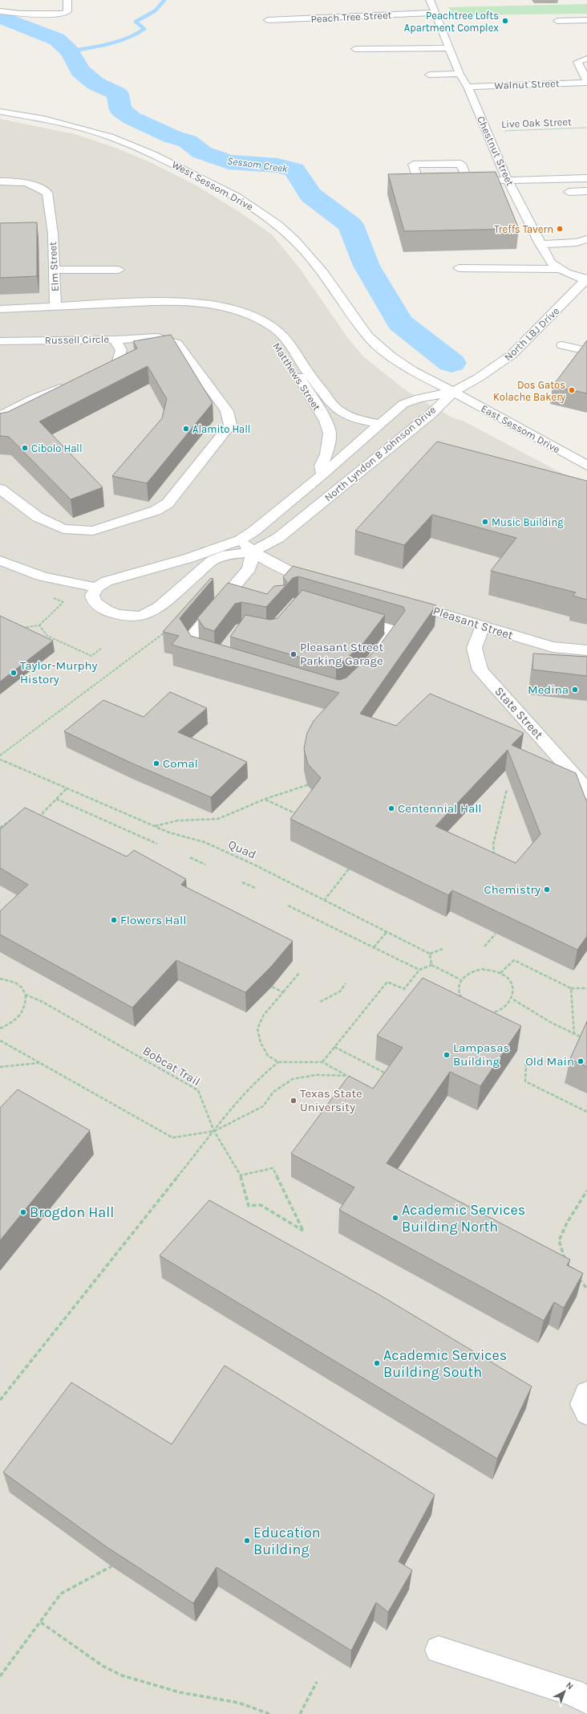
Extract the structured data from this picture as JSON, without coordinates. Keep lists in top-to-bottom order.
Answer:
{
  "streets": {
    "street": [
      "Peach Tree Street",
      "Walnut Street",
      "Chestnut Street",
      "West Sessom Drive",
      "Elm Street",
      "North LBJ Drive",
      "Russell Circle",
      "Matthews Street",
      "East Sessom Drive",
      "North Lyndon B Johnson Drive",
      "Pleasant Street",
      "State Street"
    ],
    "path": ["Live Oak Street", "Quad", "Bobcat Trail"]
  },
  "crossings": [
    ["Peach Tree Street", "Chestnut Street"],
    ["Walnut Street", "Chestnut Street"],
    ["Live Oak Street", "Chestnut Street"],
    ["Chestnut Street", "North LBJ Drive"],
    ["West Sessom Drive", "North LBJ Drive"],
    ["West Sessom Drive", "East Sessom Drive"],
    ["West Sessom Drive", "North Lyndon B Johnson Drive"],
    ["Elm Street", "Matthews Street"],
    ["North LBJ Drive", "East Sessom Drive"],
    ["North LBJ Drive", "North Lyndon B Johnson Drive"],
    ["Matthews Street", "North Lyndon B Johnson Drive"],
    ["East Sessom Drive", "North Lyndon B Johnson Drive"],
    ["Pleasant Street", "State Street"]
  ],
  "water": ["Sessom Creek"],
  "places": [
    "Peachtree Lofts Apartment Complex",
    "Treffs Tavern",
    "Dos Gatos Kolache Bakery",
    "Alamito Hall",
    "Cibolo Hall",
    "Music Building",
    "Pleasant Street Parking Garage",
    "Taylor-Murphy History",
    "Medina",
    "Comal",
    "Centennial Hall",
    "Chemistry",
    "Flowers Hall",
    "Lampasas Building",
    "Old Main",
    "Texas State University",
    "Brogdon Hall",
    "Academic Services Building North",
    "Academic Services Building South",
    "Education Building"
  ],
  "north": "top right"
}
